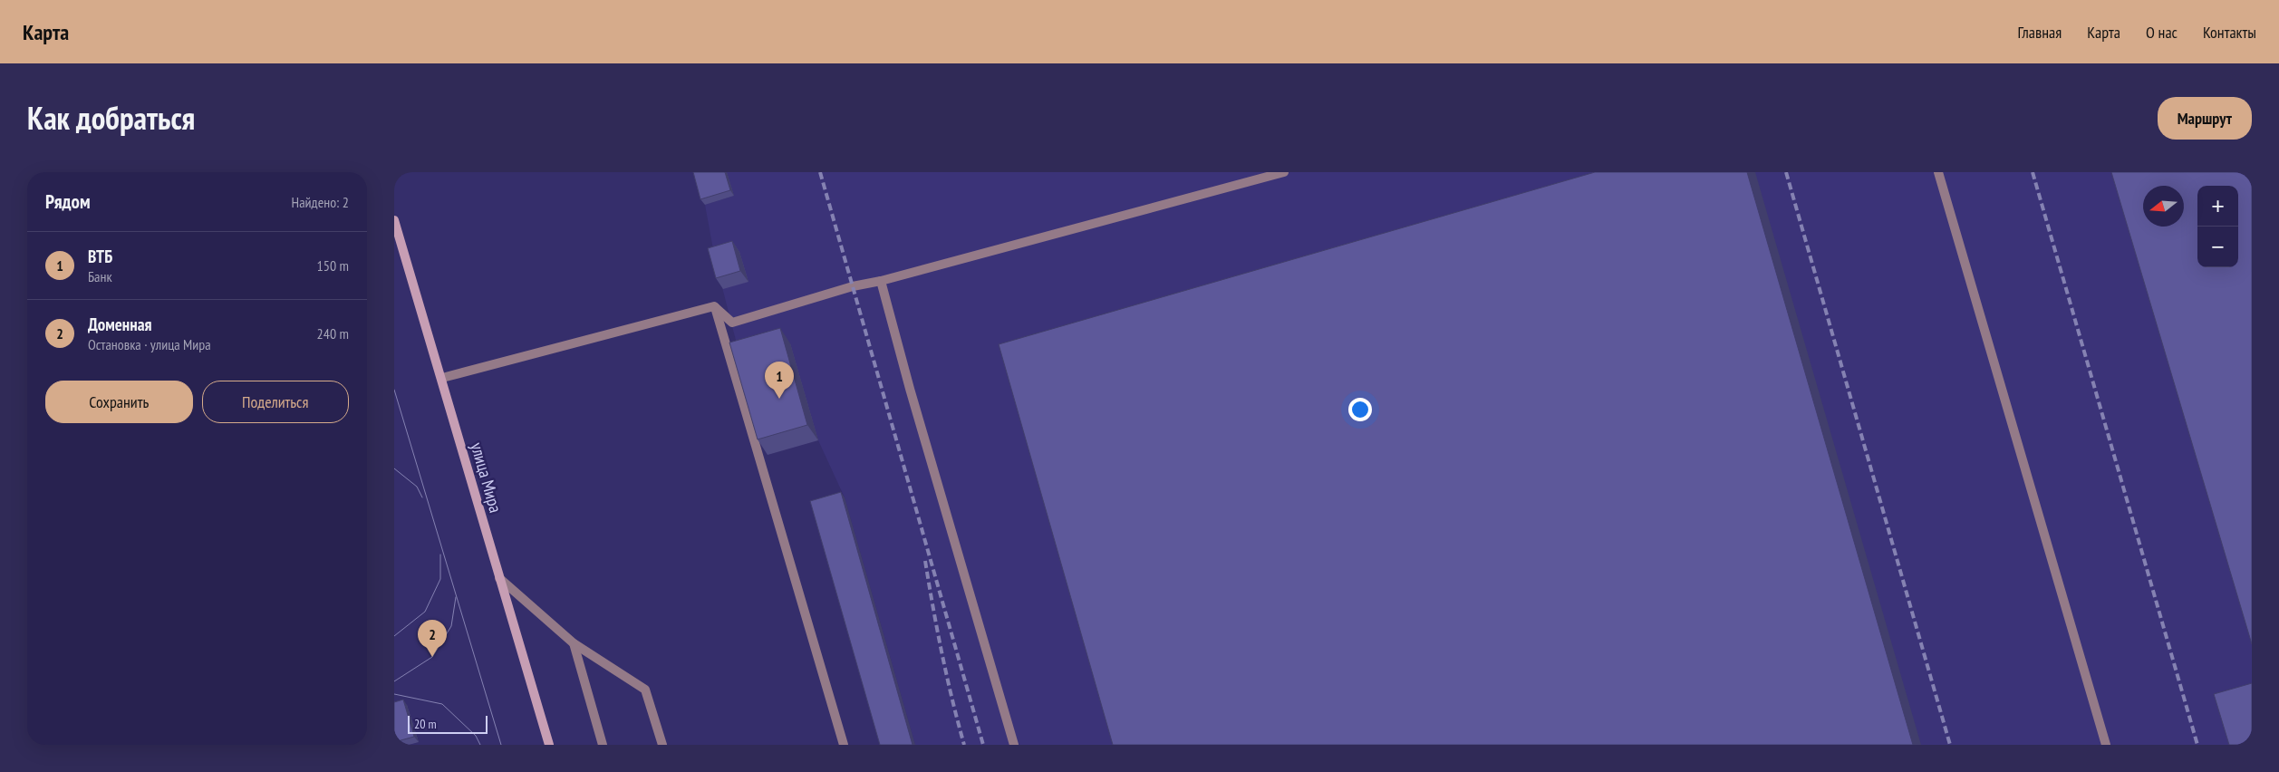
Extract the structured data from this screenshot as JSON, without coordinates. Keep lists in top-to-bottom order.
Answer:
{
  "streets": {
    "main road": ["улица Мира"]
  },
  "scale_bar": "20 m",
  "north": "left",
  "page": {
    "header": "Карта",
    "nav": [
      "Главная",
      "Карта",
      "О нас",
      "Контакты"
    ],
    "title": "Как добраться",
    "buttons": [
      "Маршрут",
      ["Сохранить", "Поделиться"]
    ],
    "heading": ["Рядом", "Найдено: 2"],
    "map_buttons": ["+", "−"],
    "list": [
      {
        "mark": "1",
        "name": "ВТБ",
        "note": "Банк",
        "value": "150 m"
      },
      {
        "mark": "2",
        "name": "Доменная",
        "note": "Остановка · улица Мира",
        "value": "240 m"
      }
    ],
    "pins": ["1", "2"],
    "scale": "20 m"
  }
}
